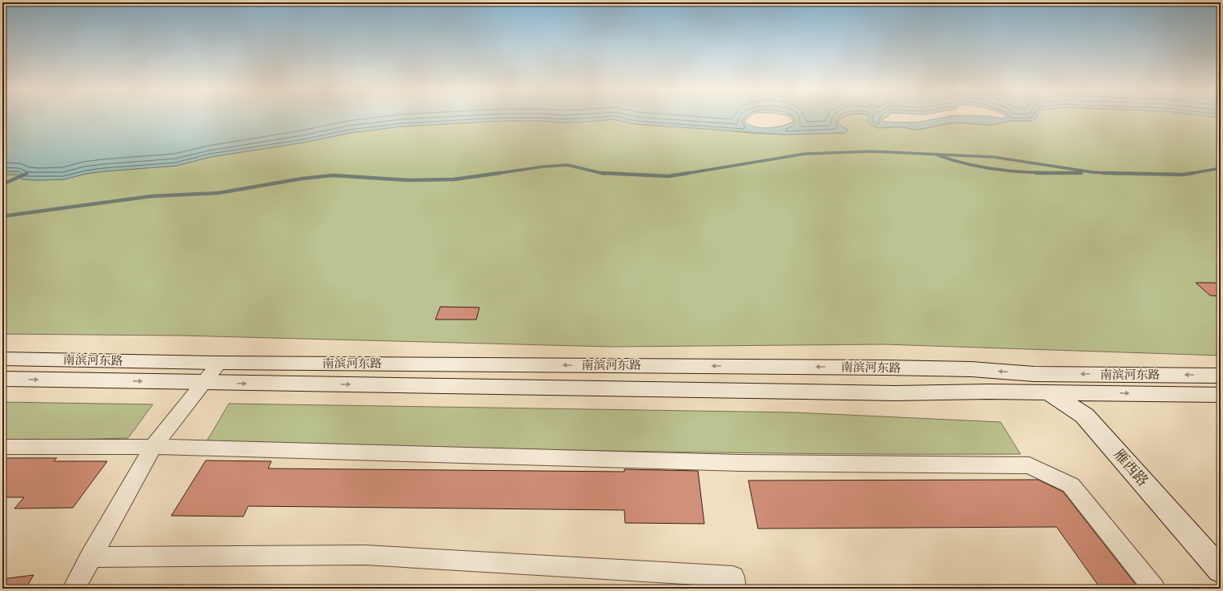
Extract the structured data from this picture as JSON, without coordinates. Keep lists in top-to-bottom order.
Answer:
{
  "streets": {
    "main road": ["南滨河东路", "雁西路"]
  },
  "crossings": [
    ["南滨河东路", "雁西路"]
  ]
}
